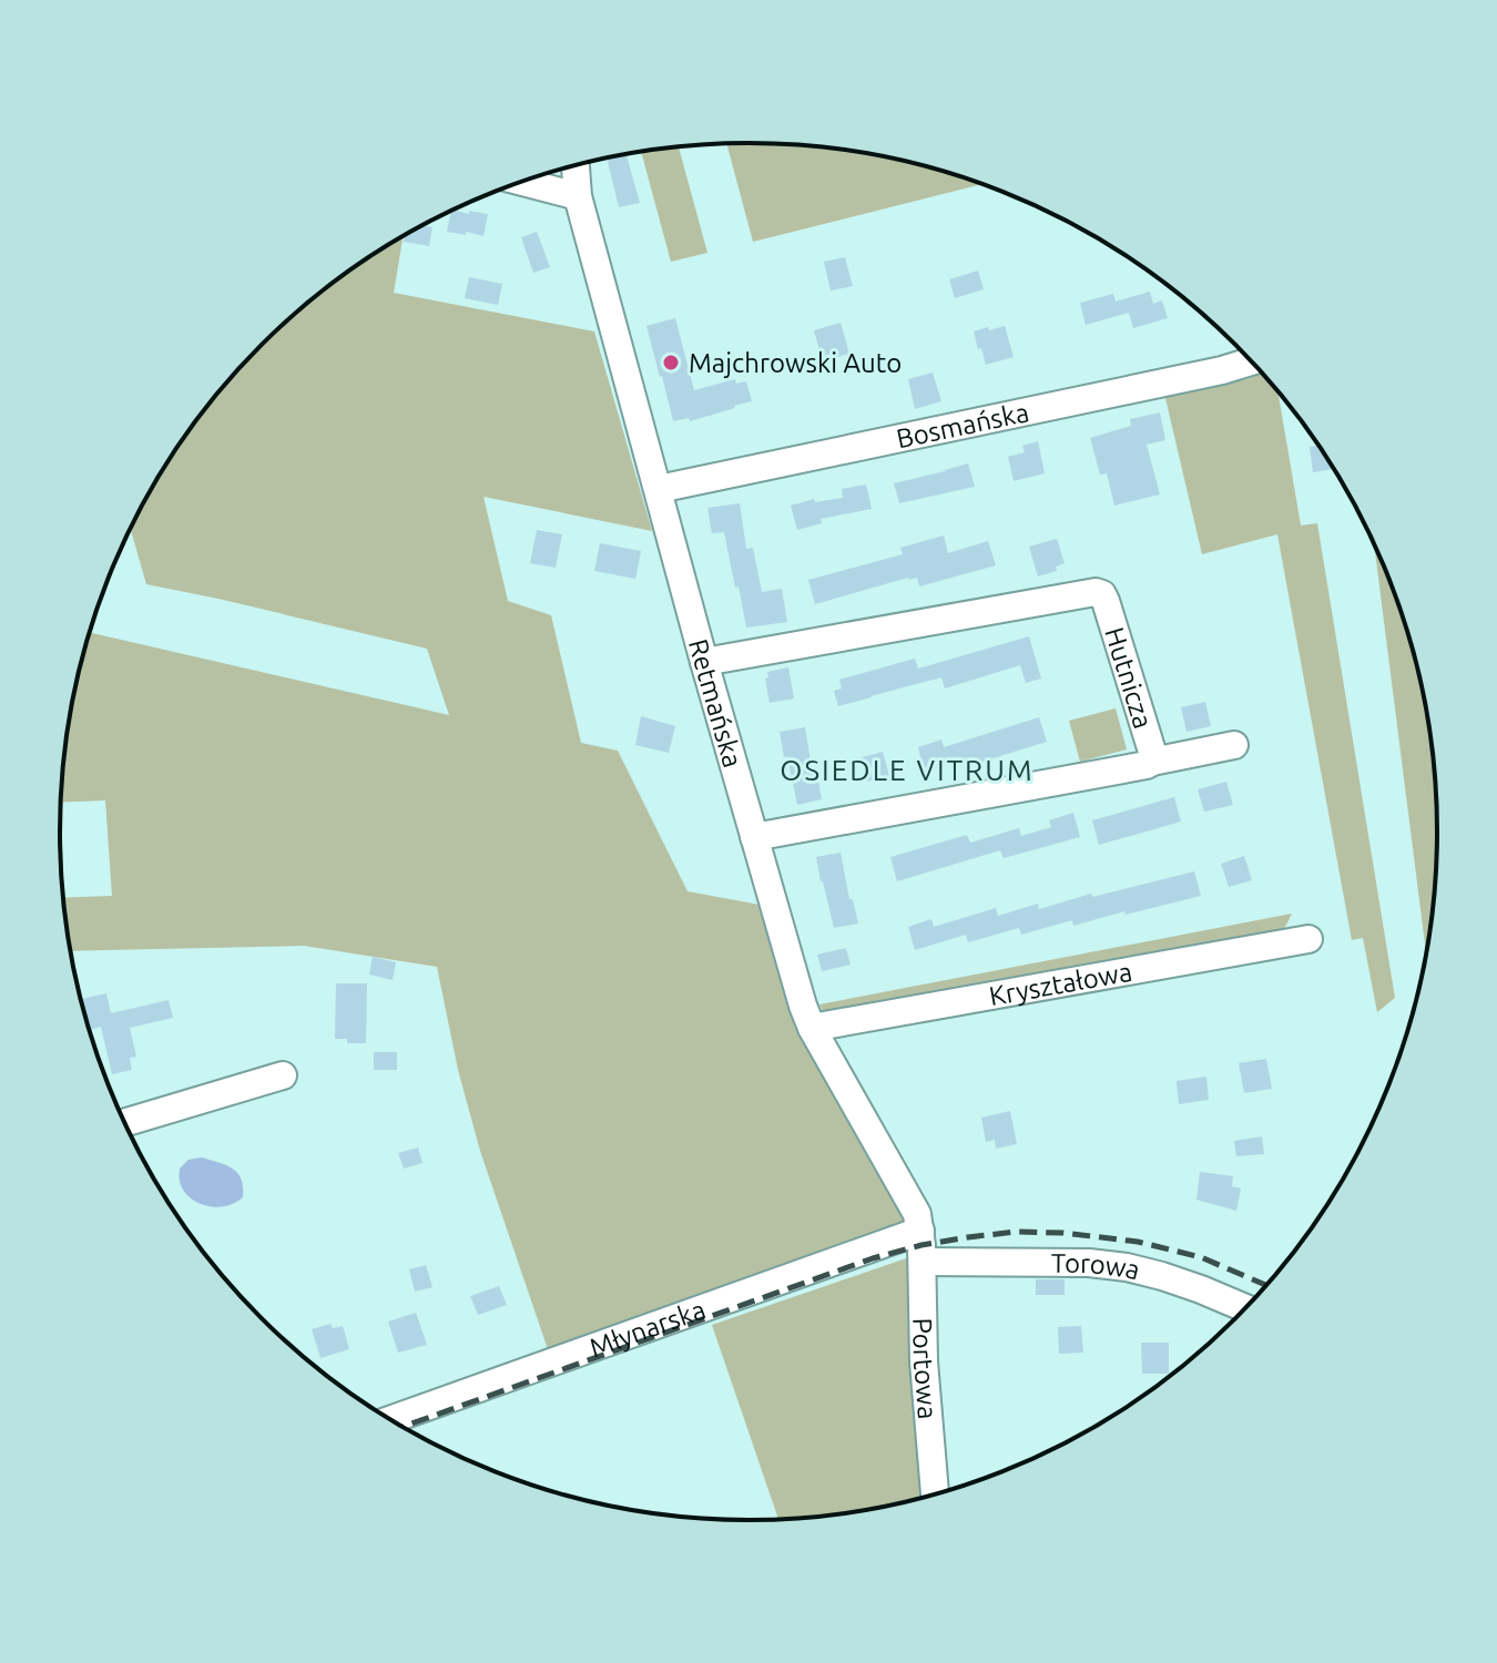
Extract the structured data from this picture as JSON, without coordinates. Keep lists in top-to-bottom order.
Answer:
{
  "streets": {
    "street": [
      "Bosmańska",
      "Hutnicza",
      "Retmańska",
      "Kryształowa",
      "Torowa",
      "Młynarska",
      "Portowa"
    ]
  },
  "crossings": [
    ["Bosmańska", "Retmańska"],
    ["Hutnicza", "Retmańska"],
    ["Retmańska", "Kryształowa"],
    ["Retmańska", "Młynarska"],
    ["Retmańska", "Portowa"],
    ["Torowa", "Portowa"],
    ["Młynarska", "Portowa"]
  ],
  "districts": ["OSIEDLE VITRUM"],
  "places": ["Majchrowski Auto"]
}
